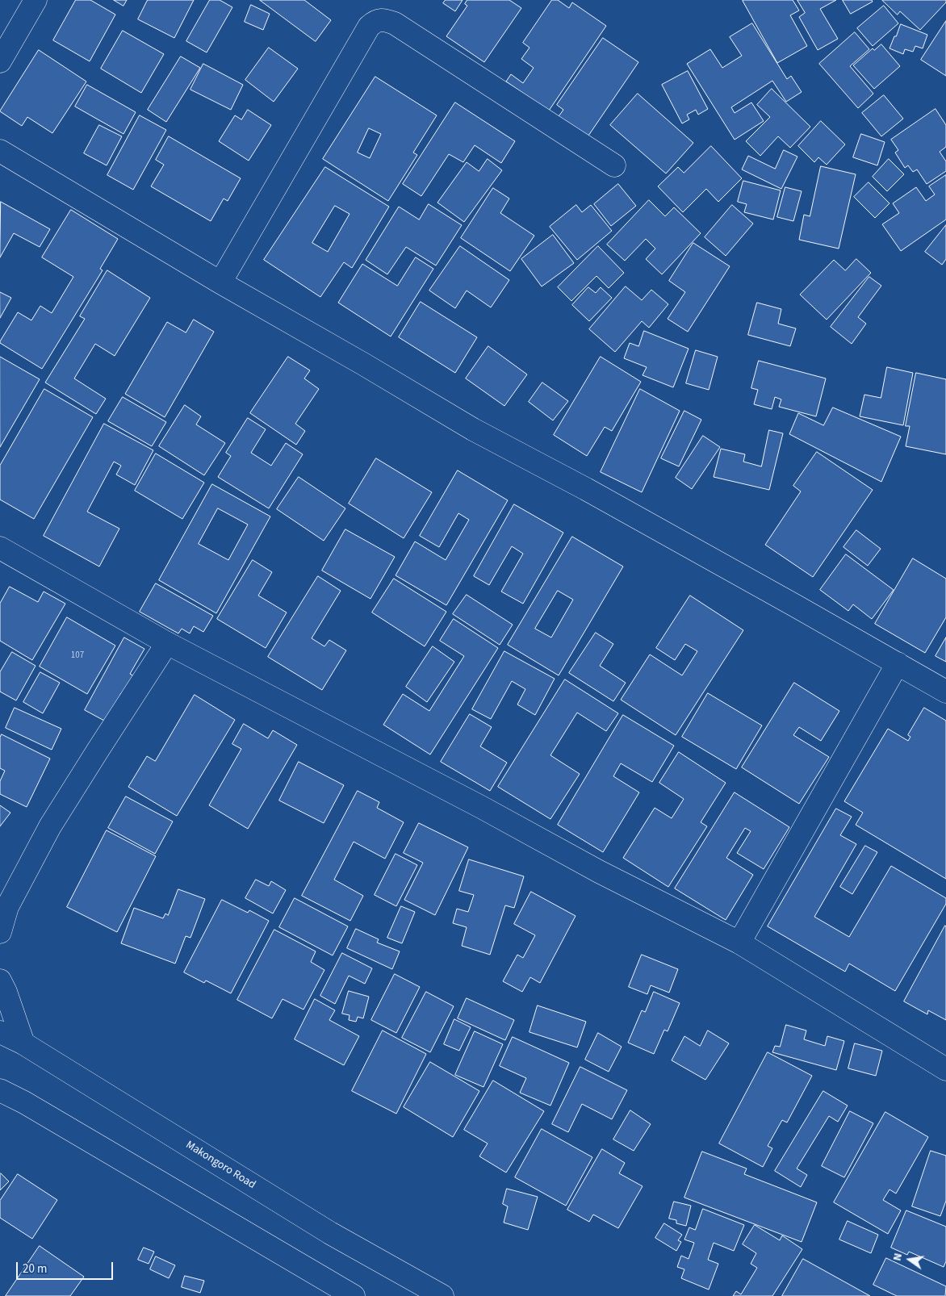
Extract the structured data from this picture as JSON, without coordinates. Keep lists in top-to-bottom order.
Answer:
{
  "streets": {
    "street": ["Makongoro Road"]
  },
  "house_numbers": ["107"],
  "scale_bar": "20 m",
  "north": "left"
}
